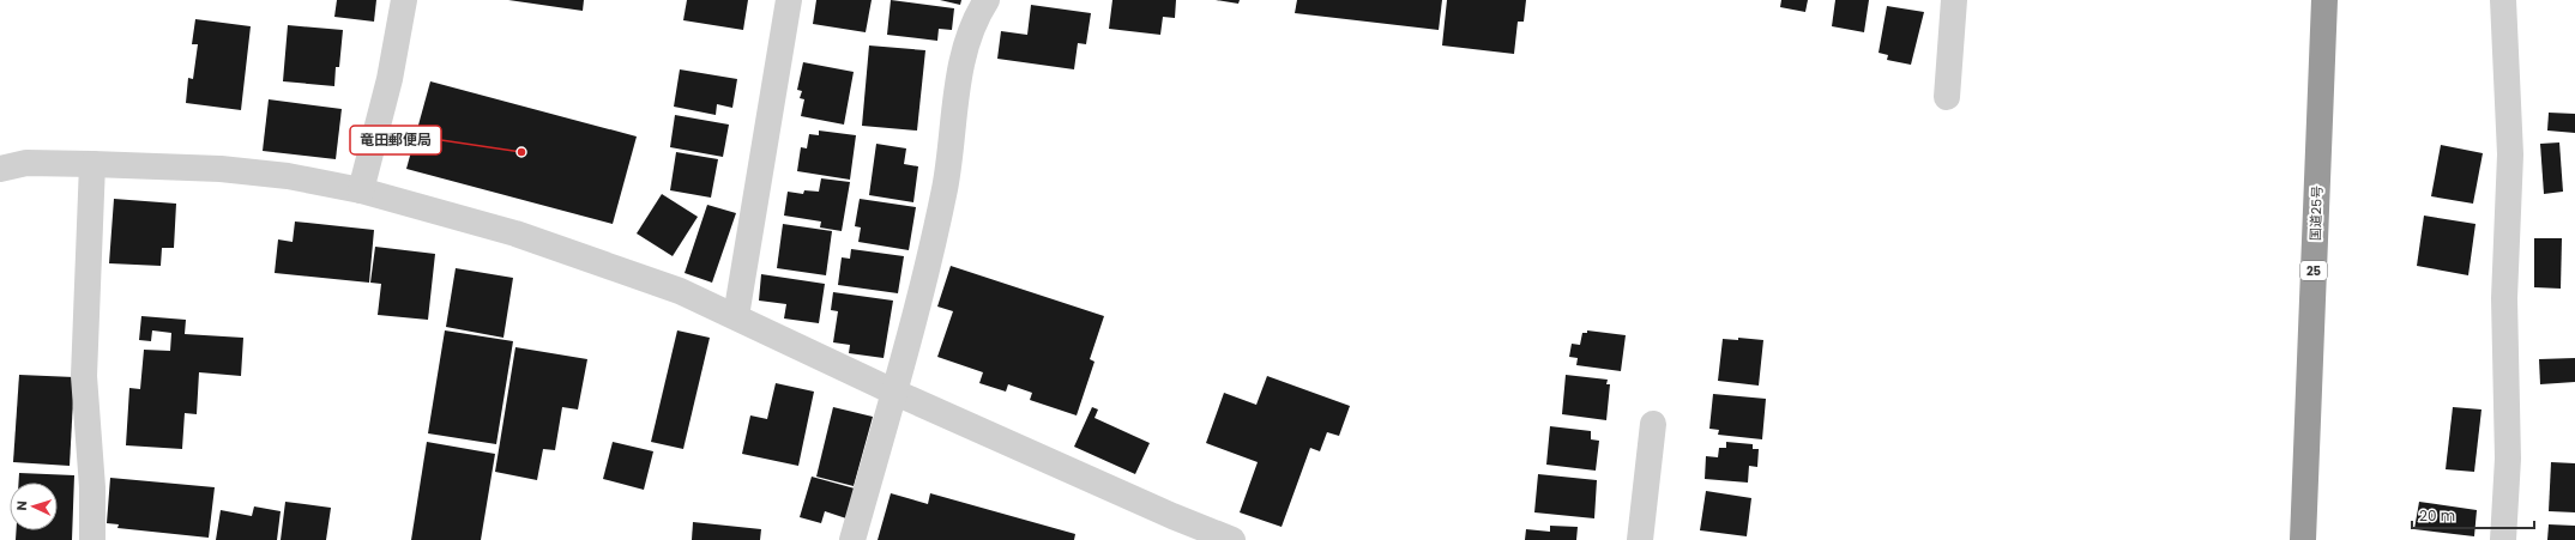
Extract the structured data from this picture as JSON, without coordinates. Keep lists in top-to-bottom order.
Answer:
{
  "streets": {
    "highway": ["国道25号", "25"]
  },
  "places": ["竜田郵便局"],
  "scale_bar": "20 m",
  "north": "left"
}
